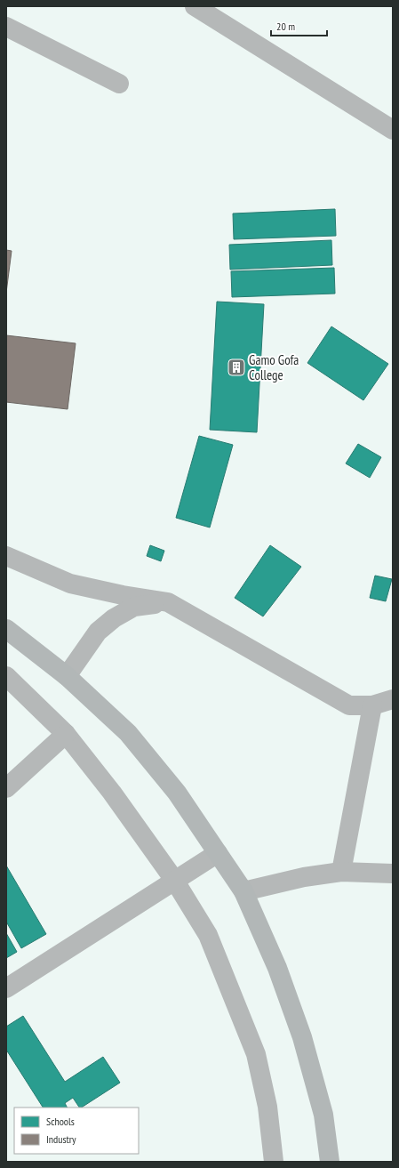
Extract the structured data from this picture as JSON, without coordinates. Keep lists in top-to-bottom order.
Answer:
{
  "places": {
    "building": ["Gamo Gofa College"]
  },
  "legend": ["Schools", "Industry"],
  "scale_bar": "20 m"
}
